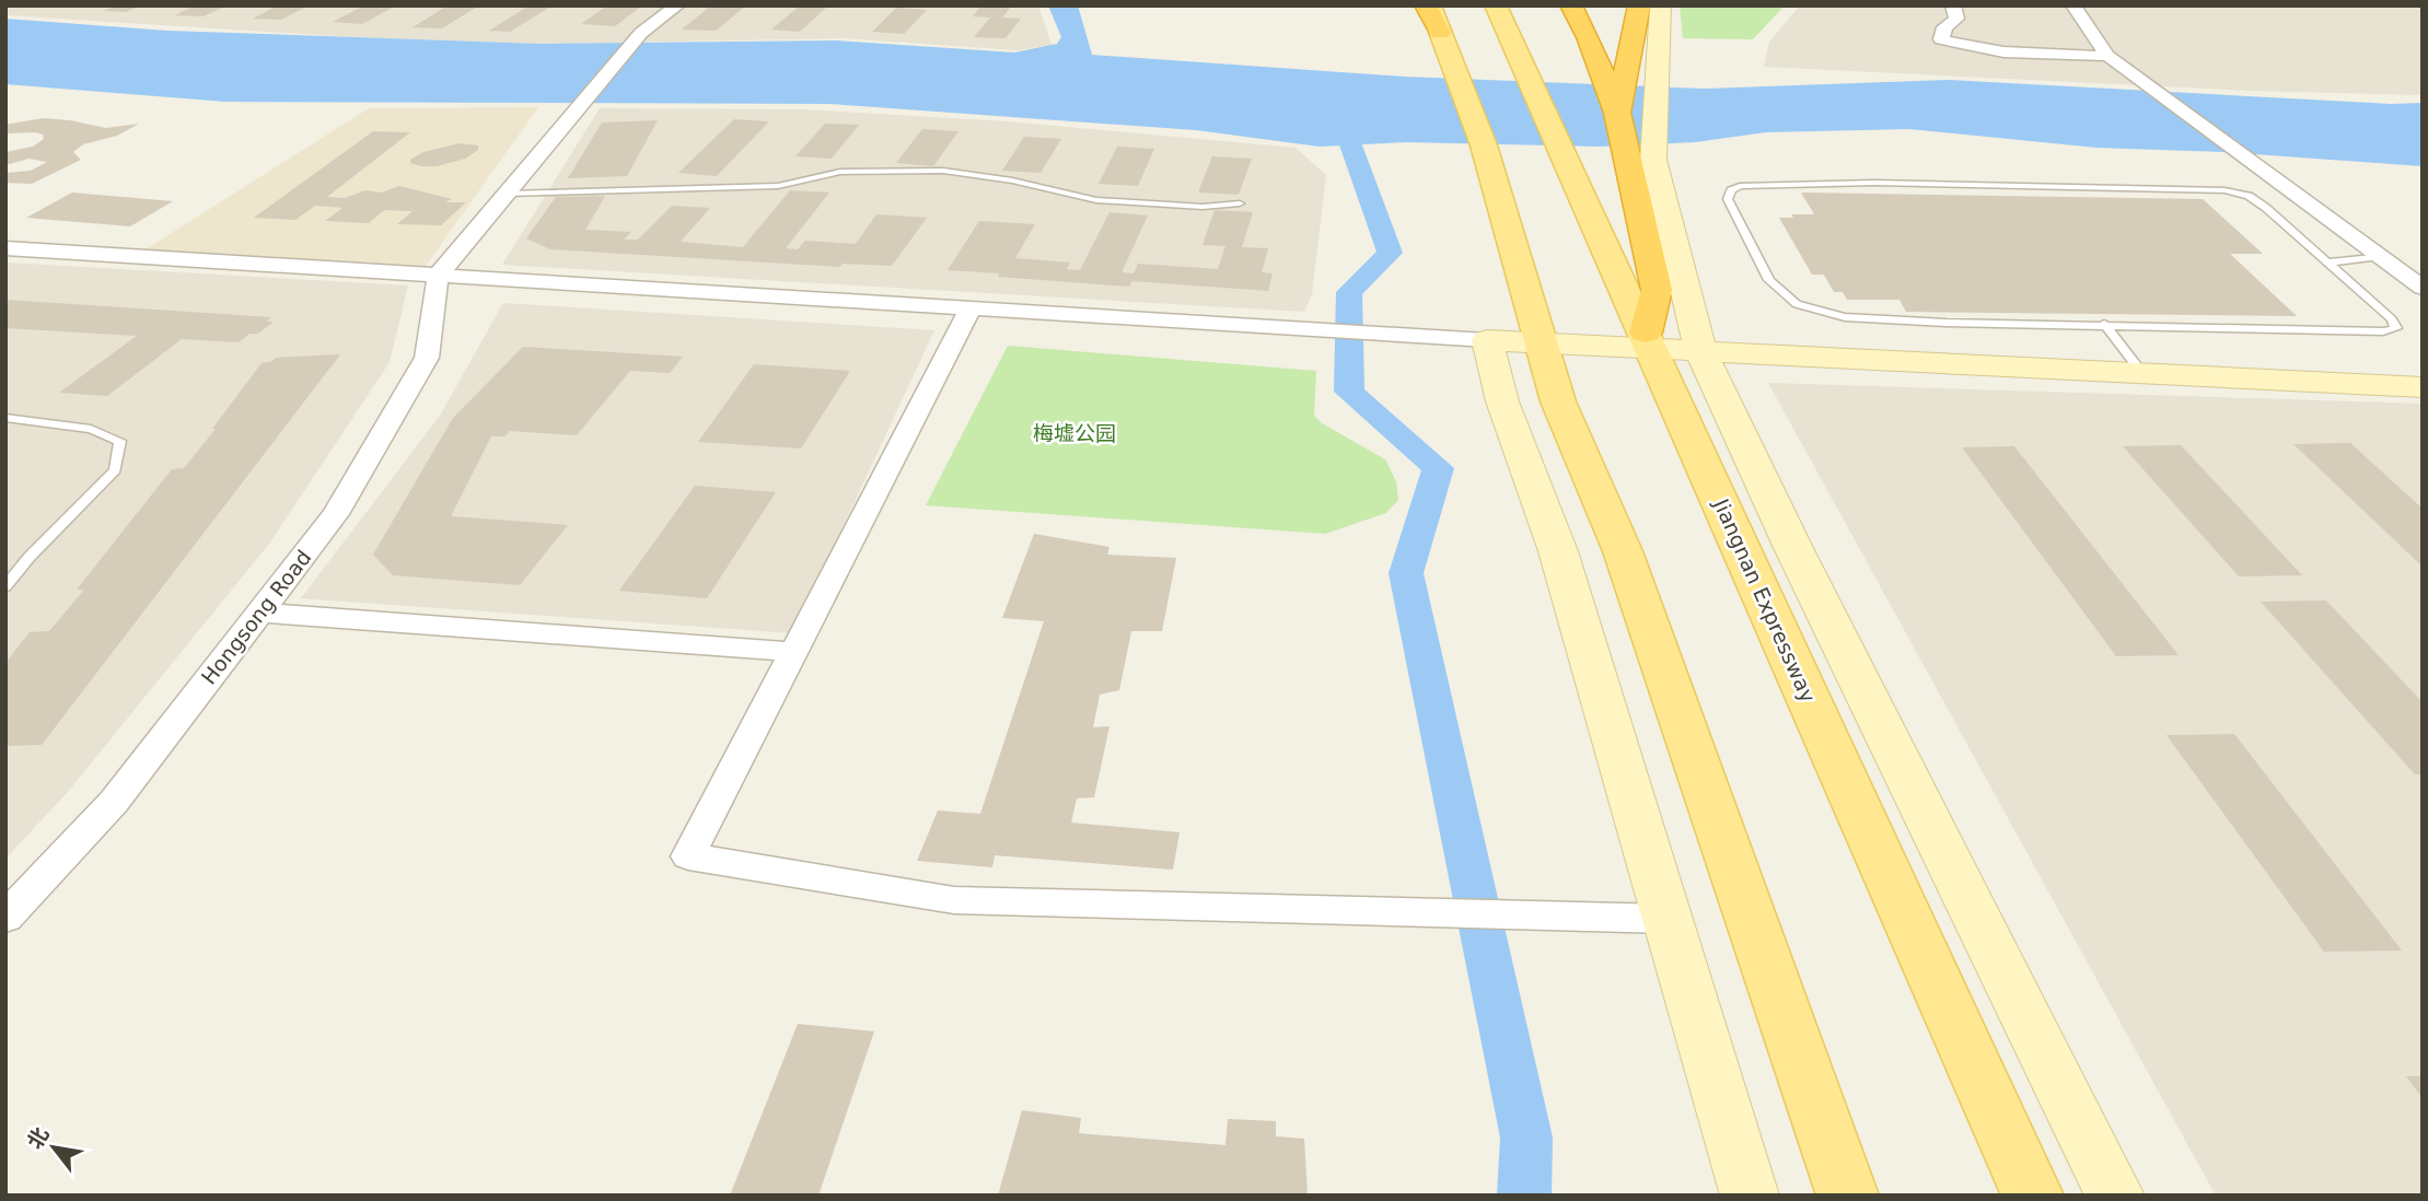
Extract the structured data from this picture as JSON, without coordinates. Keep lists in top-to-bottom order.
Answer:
{
  "streets": {
    "main road": ["Jiangnan Expressway"],
    "street": ["Hongsong Road"]
  },
  "parks": ["梅墟公园"],
  "north": "top left"
}
